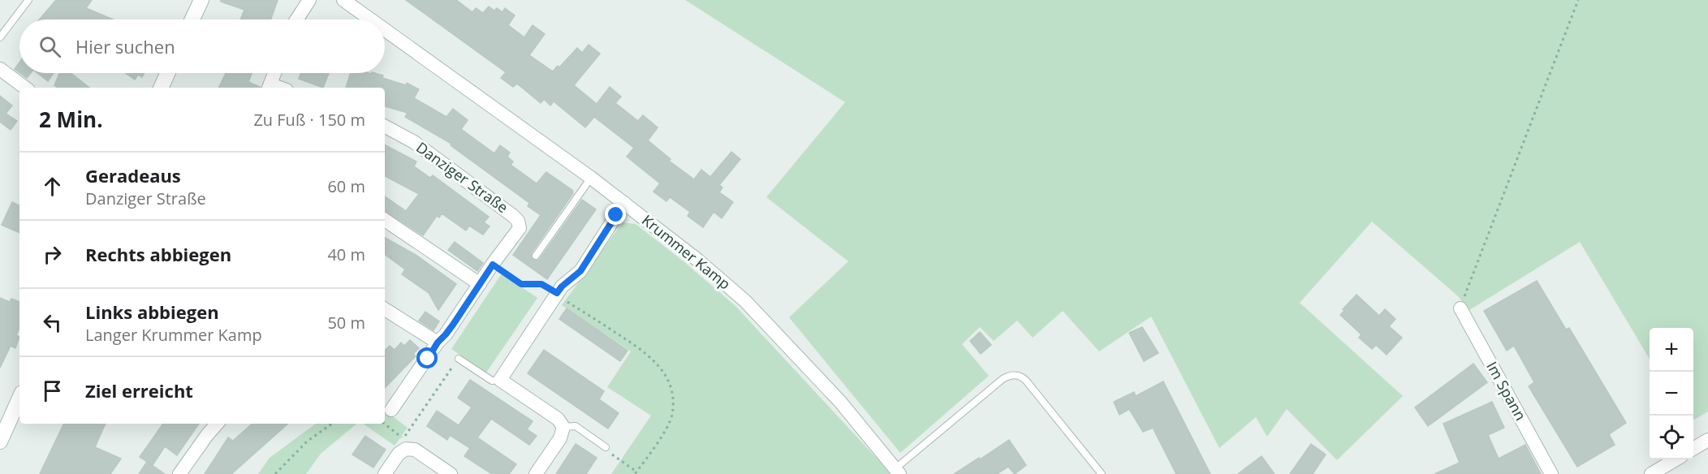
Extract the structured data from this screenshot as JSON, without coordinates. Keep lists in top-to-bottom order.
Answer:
{
  "streets": {
    "street": ["Danziger Straße", "Krummer Kamp", "Im Spann"]
  },
  "page": {
    "search": "Hier suchen",
    "heading": ["2 Min.", "Zu Fuß · 150 m"],
    "list": [
      ["Geradeaus", "Danziger Straße", "60 m"],
      ["Rechts abbiegen", "40 m"],
      ["Links abbiegen", "Langer Krummer Kamp", "50 m"],
      "Ziel erreicht"
    ],
    "map_buttons": ["+", "−"]
  }
}
